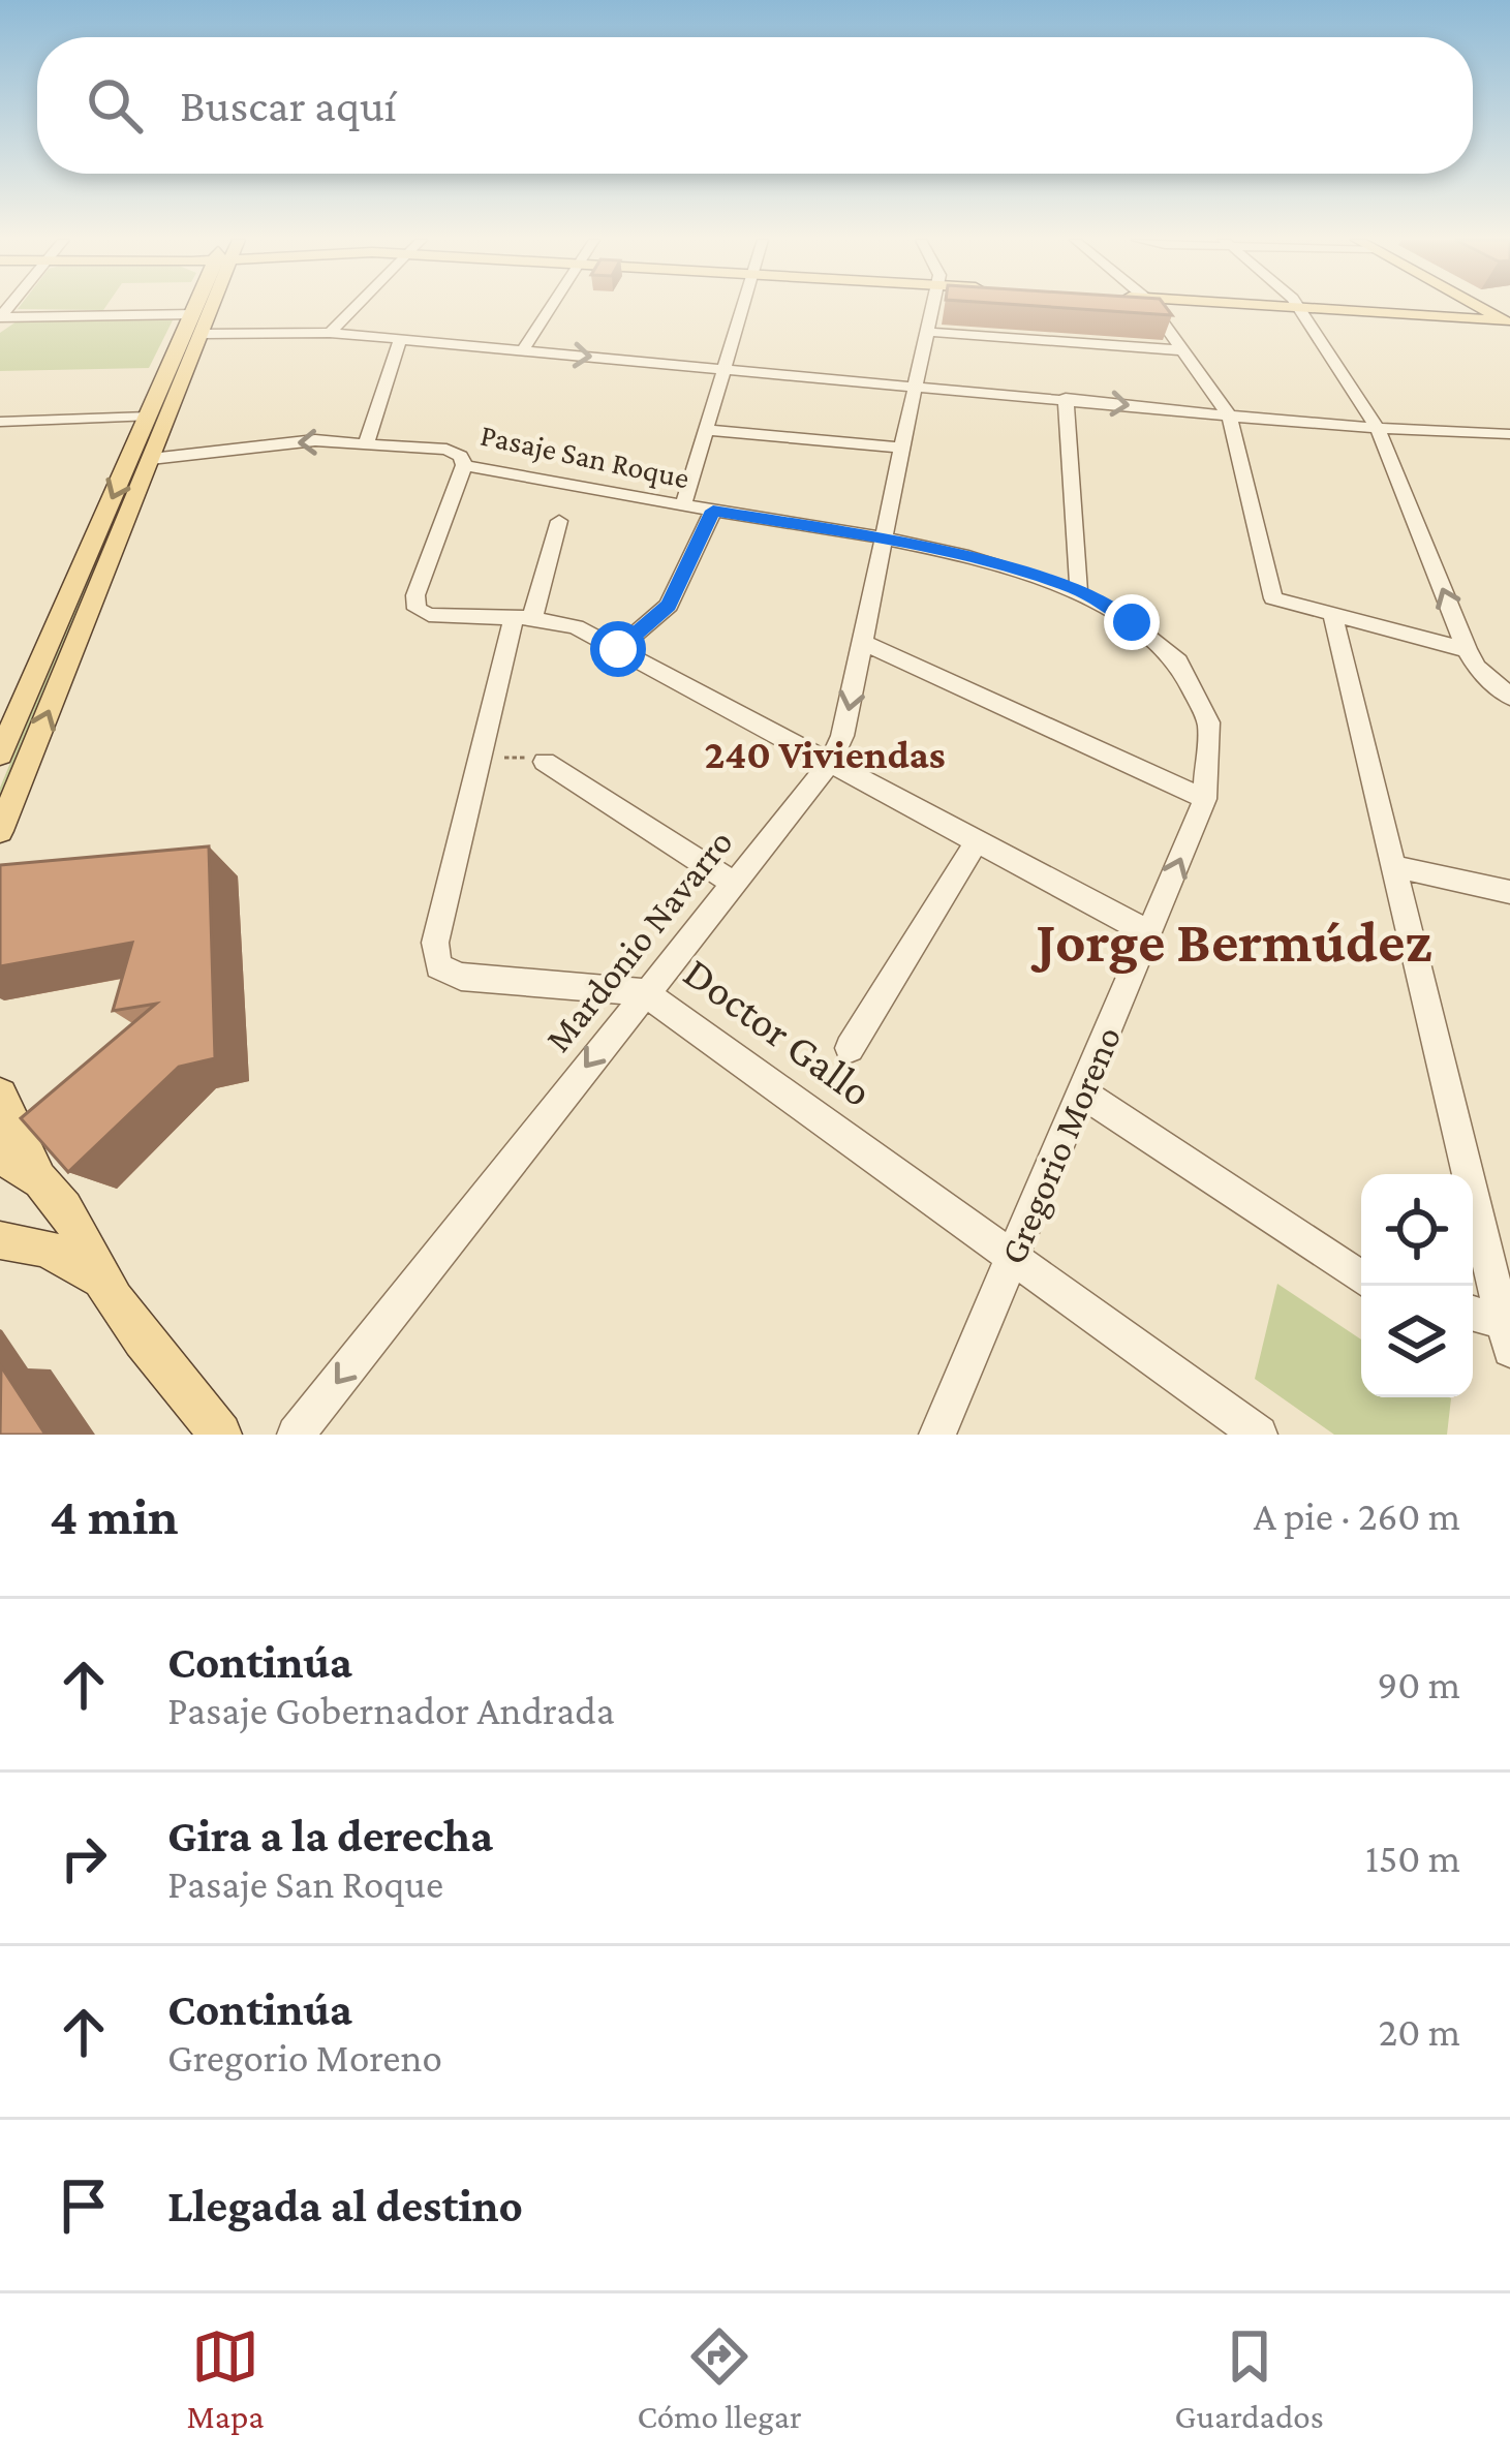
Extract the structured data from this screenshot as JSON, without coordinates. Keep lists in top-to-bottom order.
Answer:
{
  "streets": {
    "street": [
      "Pasaje San Roque",
      "Mardonio Navarro",
      "Doctor Gallo",
      "Gregorio Moreno"
    ]
  },
  "crossings": [
    ["Pasaje San Roque", "Mardonio Navarro"],
    ["Pasaje San Roque", "Gregorio Moreno"],
    ["Mardonio Navarro", "Doctor Gallo"],
    ["Doctor Gallo", "Gregorio Moreno"]
  ],
  "one_way": ["Mardonio Navarro"],
  "districts": ["240 Viviendas", "Jorge Bermúdez"],
  "page": {
    "search": "Buscar aquí",
    "heading": ["4 min", "A pie · 260 m"],
    "list": [
      ["Continúa", "Pasaje Gobernador Andrada", "90 m"],
      ["Gira a la derecha", "Pasaje San Roque", "150 m"],
      ["Continúa", "Gregorio Moreno", "20 m"],
      "Llegada al destino"
    ],
    "nav": ["Mapa", "Cómo llegar", "Guardados"]
  }
}
